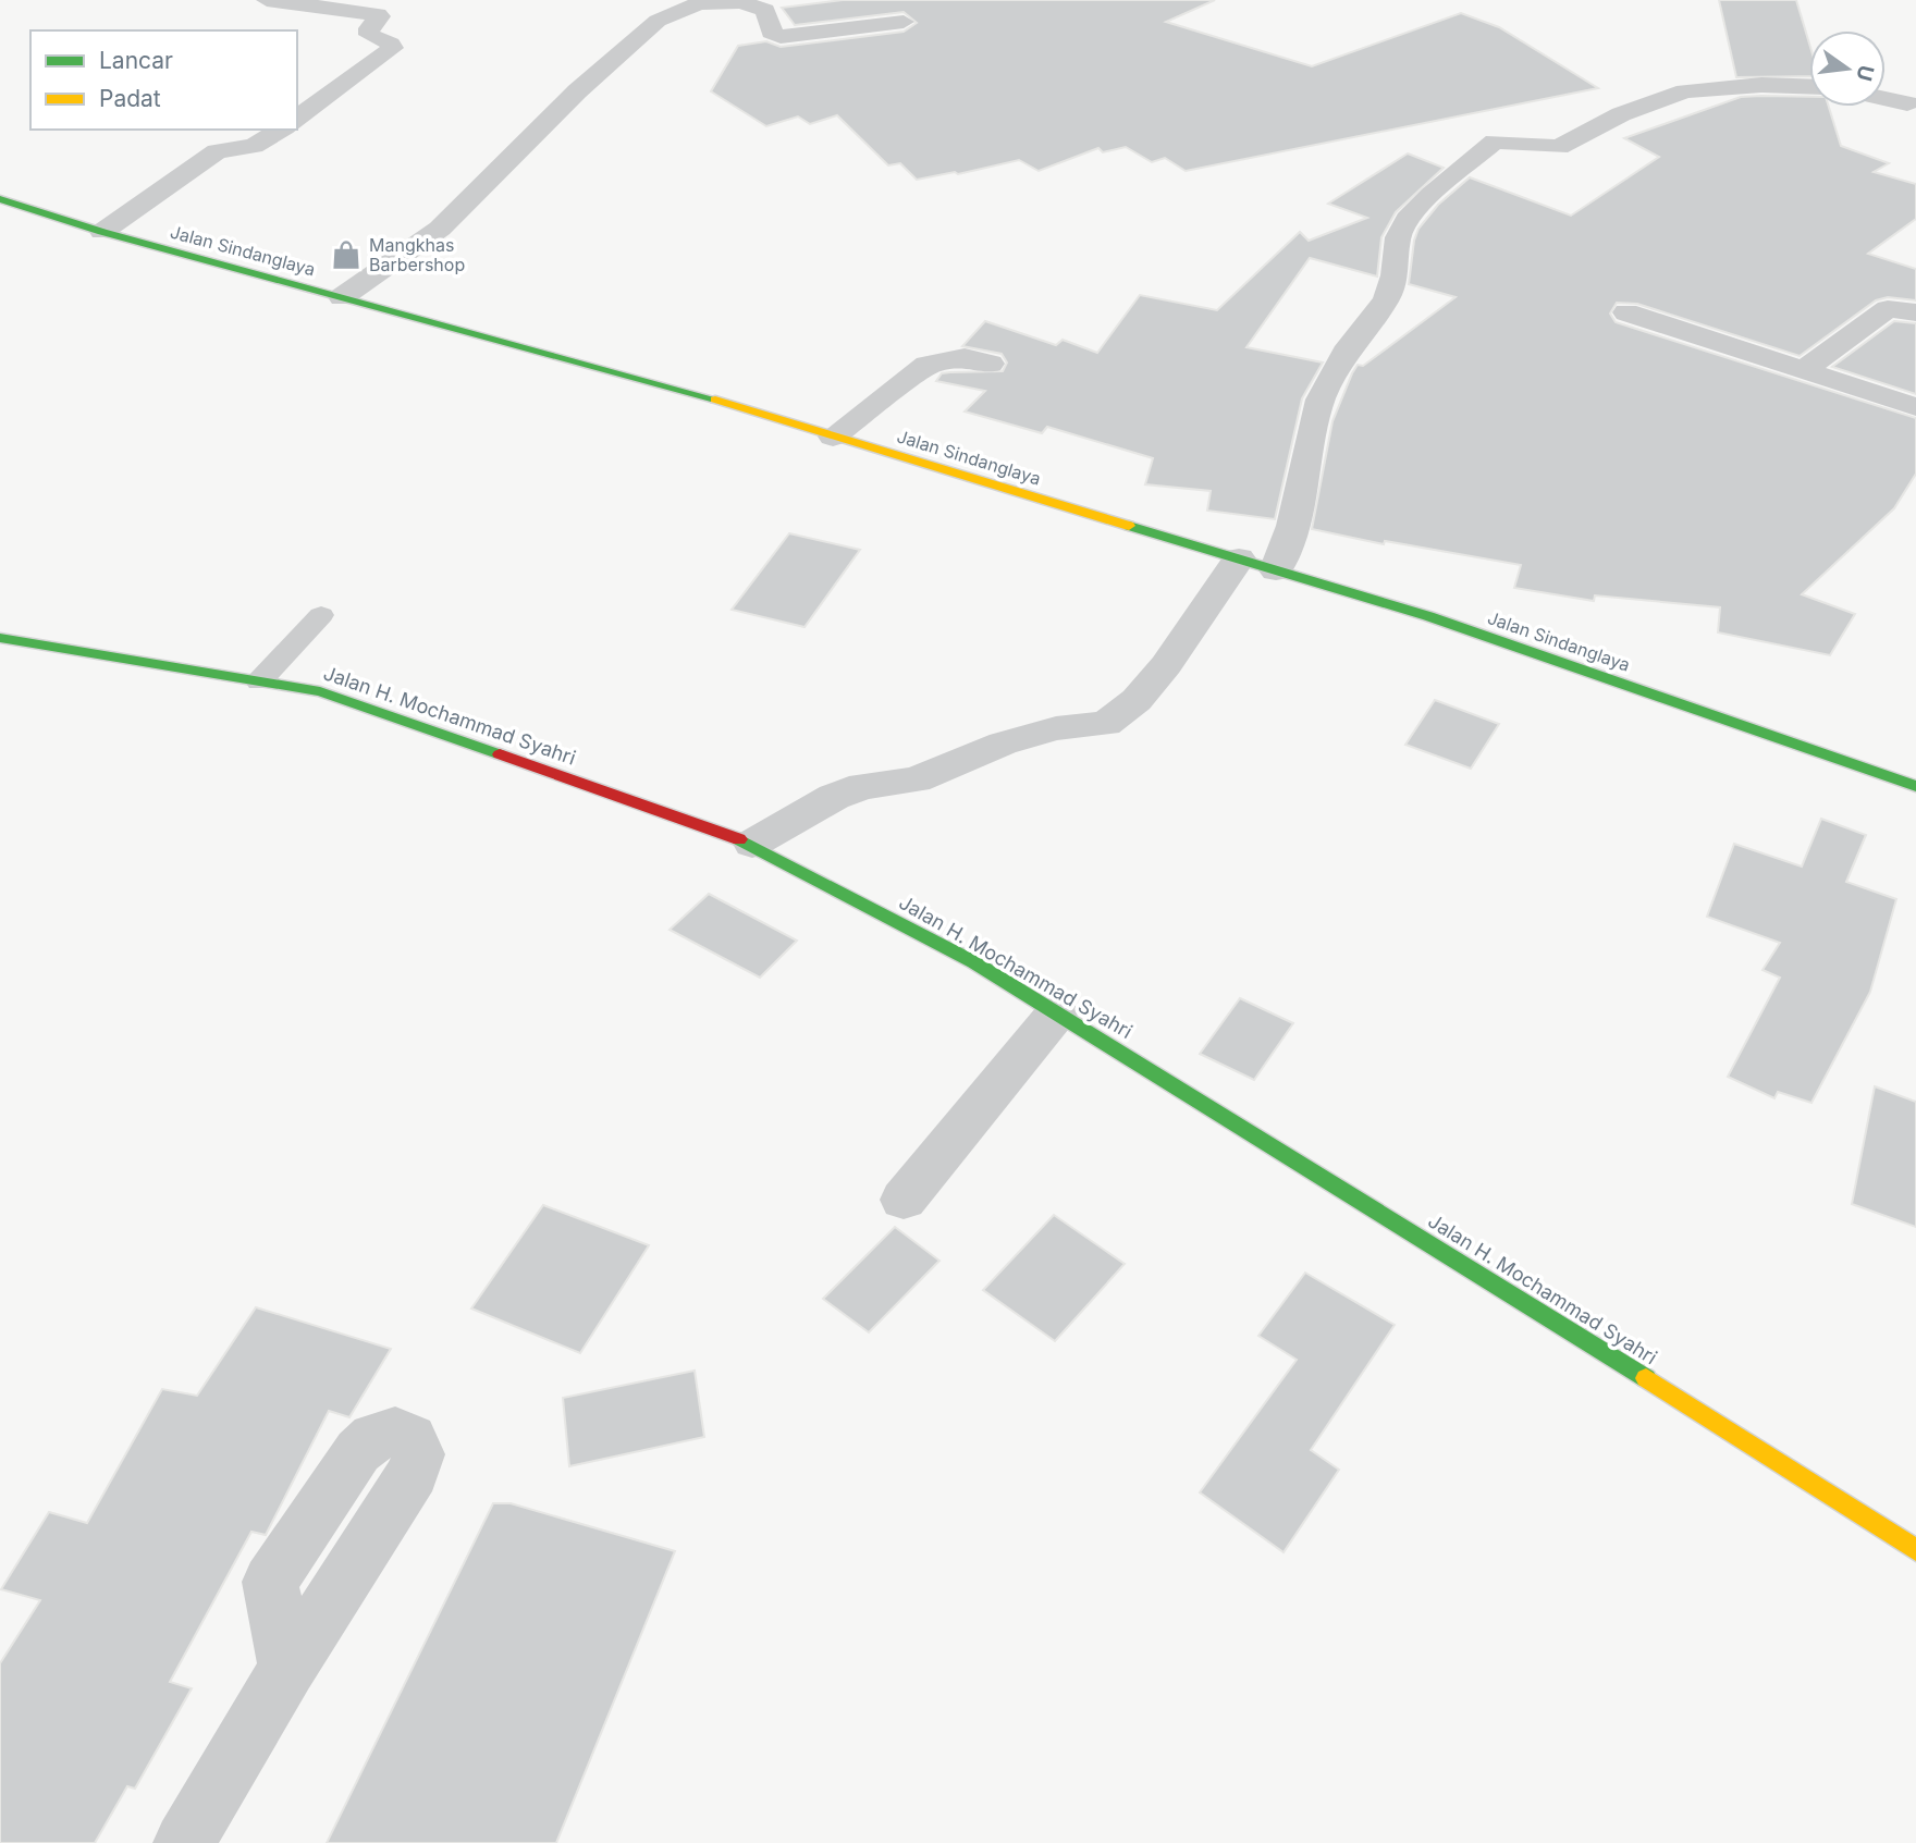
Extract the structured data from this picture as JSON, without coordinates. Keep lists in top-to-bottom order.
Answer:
{
  "streets": {
    "street": ["Jalan Sindanglaya", "Jalan H. Mochammad Syahri"]
  },
  "places": {
    "shop": ["Mangkhas Barbershop"]
  },
  "legend": ["Lancar", "Padat"],
  "north": "right"
}
